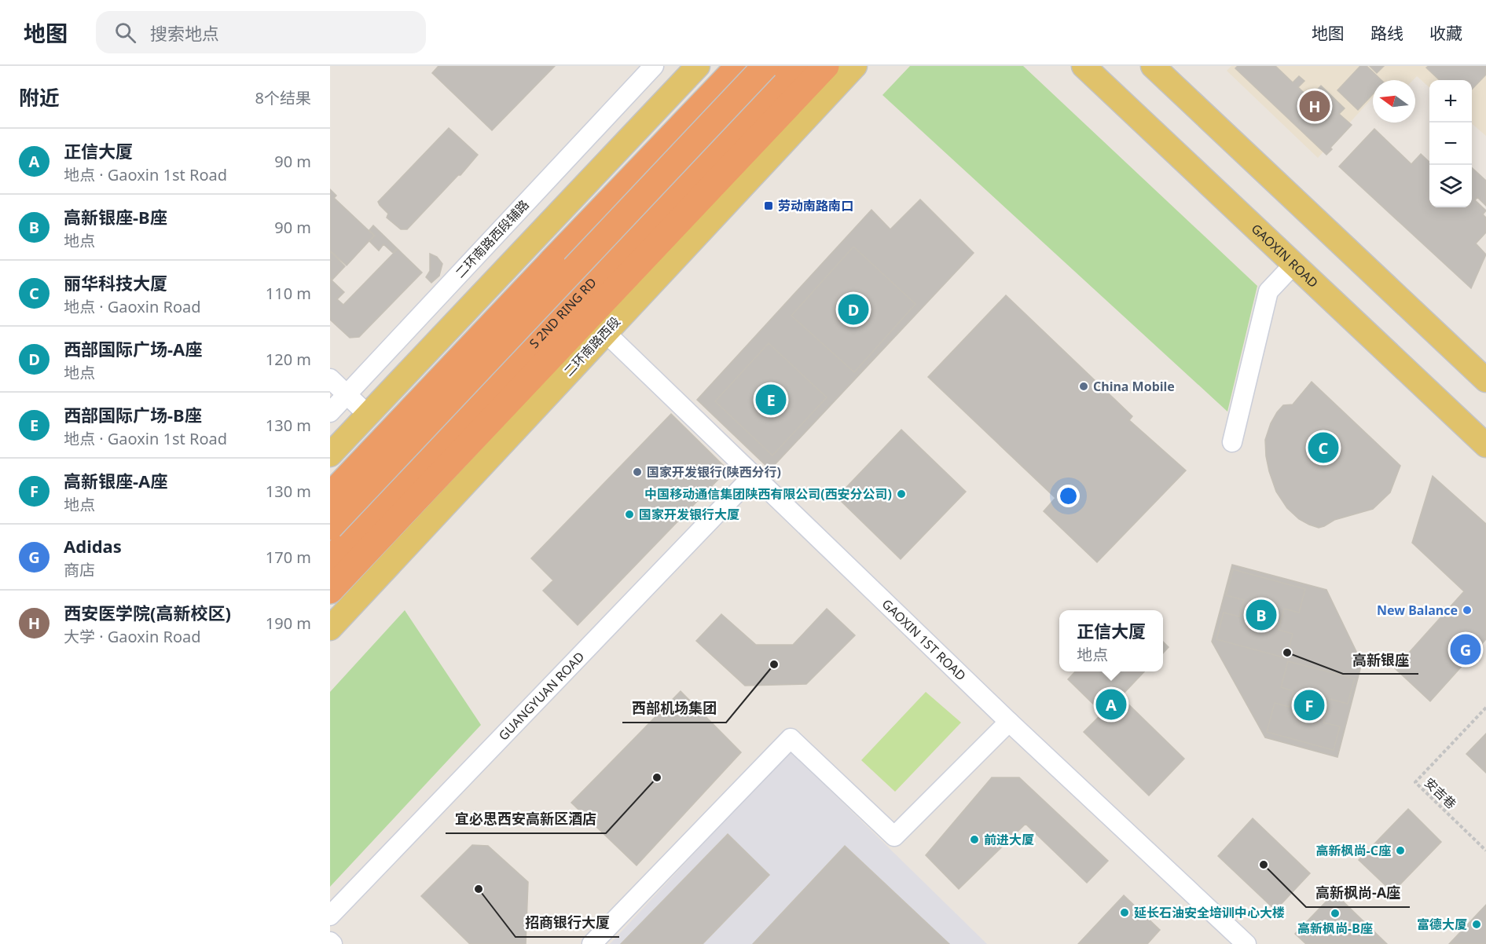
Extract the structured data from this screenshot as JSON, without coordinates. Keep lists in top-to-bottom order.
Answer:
{
  "streets": {
    "highway": ["S 2ND RING RD"],
    "main road": ["GAOXIN ROAD", "二环南路西段"],
    "street": ["二环南路西段辅路", "GAOXIN 1ST ROAD", "GUANGYUAN ROAD"],
    "path": ["安吉巷"]
  },
  "crossings": [
    ["二环南路西段", "GAOXIN 1ST ROAD"],
    ["GAOXIN 1ST ROAD", "GUANGYUAN ROAD"]
  ],
  "places": {
    "transit": ["劳动南路南口"],
    "other": [
      "China Mobile",
      "国家开发银行(陕西分行)",
      "中国移动通信集团陕西有限公司(西安分公司)",
      "国家开发银行大厦",
      "New Balance",
      "高新银座",
      "西部机场集团",
      "宜必思西安高新区酒店",
      "前进大厦",
      "高新枫尚-C座",
      "高新枫尚-A座",
      "招商银行大厦",
      "延长石油安全培训中心大楼",
      "高新枫尚-B座",
      "富德大厦"
    ]
  },
  "north": "left",
  "page": {
    "header": "地图",
    "search": "搜索地点",
    "nav": ["地图", "路线", "收藏"],
    "heading": ["附近", "8个结果"],
    "map_buttons": ["+", "−"],
    "pins": [
      "H",
      "D",
      "E",
      "C",
      "B",
      "G",
      "A",
      "F"
    ],
    "list": [
      {
        "mark": "A",
        "name": "正信大厦",
        "note": "地点 · Gaoxin 1st Road",
        "value": "90 m"
      },
      {
        "mark": "B",
        "name": "高新银座-B座",
        "note": "地点",
        "value": "90 m"
      },
      {
        "mark": "C",
        "name": "丽华科技大厦",
        "note": "地点 · Gaoxin Road",
        "value": "110 m"
      },
      {
        "mark": "D",
        "name": "西部国际广场-A座",
        "note": "地点",
        "value": "120 m"
      },
      {
        "mark": "E",
        "name": "西部国际广场-B座",
        "note": "地点 · Gaoxin 1st Road",
        "value": "130 m"
      },
      {
        "mark": "F",
        "name": "高新银座-A座",
        "note": "地点",
        "value": "130 m"
      },
      {
        "mark": "G",
        "name": "Adidas",
        "note": "商店",
        "value": "170 m"
      },
      {
        "mark": "H",
        "name": "西安医学院(高新校区)",
        "note": "大学 · Gaoxin Road",
        "value": "190 m"
      }
    ],
    "popup": ["正信大厦", "地点"]
  }
}
